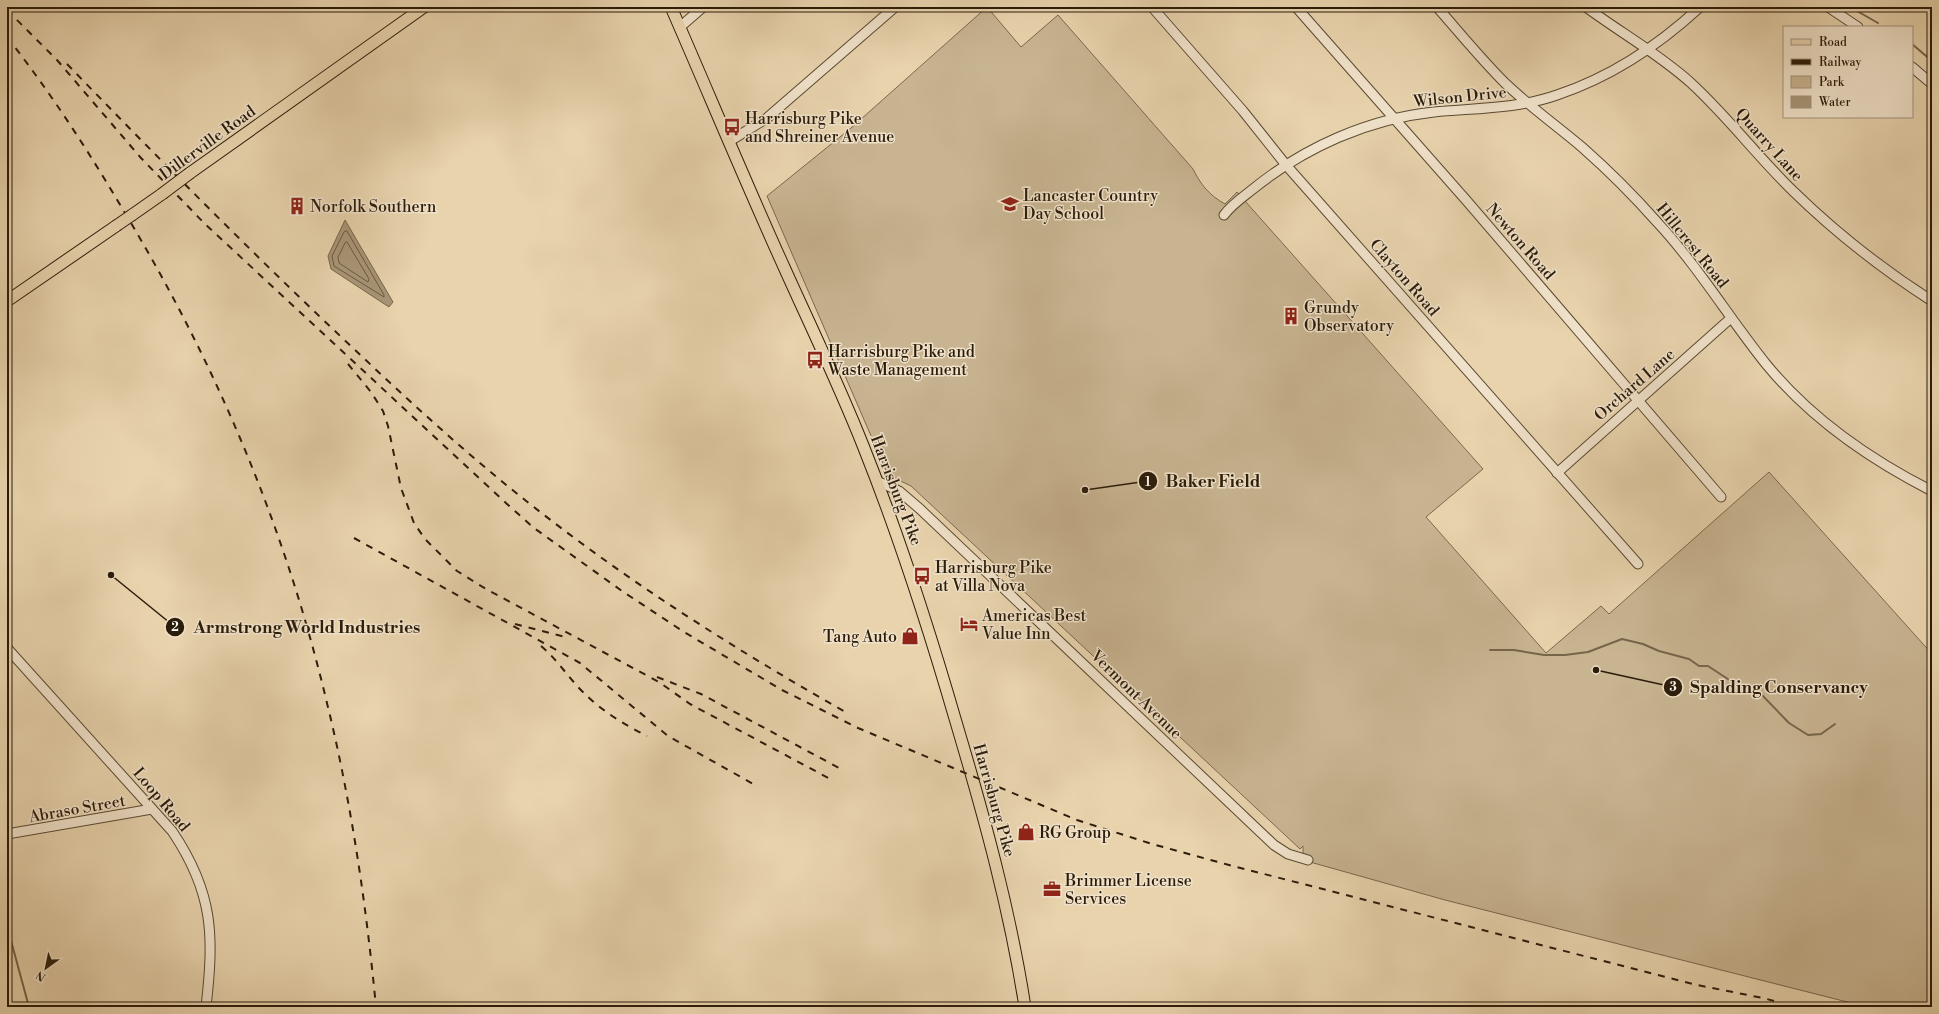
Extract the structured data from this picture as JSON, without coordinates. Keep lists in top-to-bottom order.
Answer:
{
  "streets": {
    "main road": ["Dillerville Road", "Harrisburg Pike"],
    "street": [
      "Wilson Drive",
      "Quarry Lane",
      "Newton Road",
      "Hillcrest Road",
      "Clayton Road",
      "Orchard Lane",
      "Vermont Avenue",
      "Loop Road",
      "Abraso Street"
    ]
  },
  "crossings": [
    ["Wilson Drive", "Quarry Lane"],
    ["Wilson Drive", "Newton Road"],
    ["Wilson Drive", "Hillcrest Road"],
    ["Wilson Drive", "Clayton Road"],
    ["Newton Road", "Orchard Lane"],
    ["Hillcrest Road", "Orchard Lane"],
    ["Clayton Road", "Orchard Lane"],
    ["Harrisburg Pike", "Vermont Avenue"],
    ["Loop Road", "Abraso Street"]
  ],
  "places": {
    "bus stop": ["Harrisburg Pike and Shreiner Avenue", "Harrisburg Pike and Waste Management", "Harrisburg Pike at Villa Nova"],
    "school or university": ["Lancaster Country Day School"],
    "building": ["Norfolk Southern", "Grundy Observatory"],
    "other": ["Baker Field", "Armstrong World Industries", "Spalding Conservancy"],
    "hotel": ["Americas Best Value Inn"],
    "shop": ["Tang Auto", "RG Group"],
    "office": ["Brimmer License Services"]
  },
  "legend": [
    "Road",
    "Railway",
    "Park",
    "Water"
  ],
  "north": "bottom left"
}
